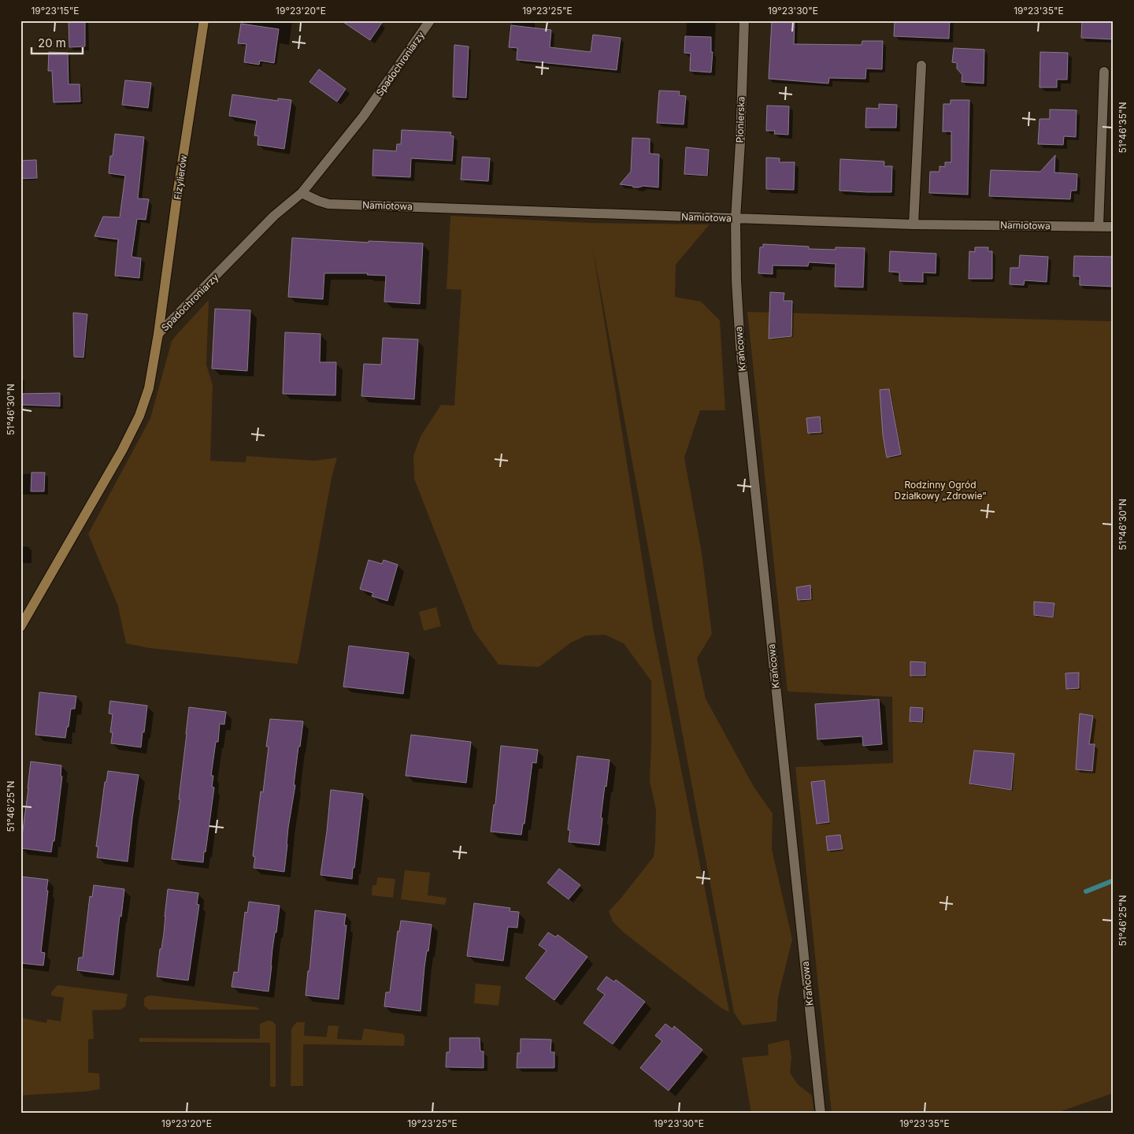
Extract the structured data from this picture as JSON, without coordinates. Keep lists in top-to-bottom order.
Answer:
{
  "streets": {
    "street": [
      "Spadochroniarzy",
      "Pionierska",
      "Fizylierów",
      "Namiotowa",
      "Krańcowa"
    ]
  },
  "crossings": [
    ["Spadochroniarzy", "Fizylierów"],
    ["Spadochroniarzy", "Namiotowa"],
    ["Pionierska", "Namiotowa"],
    ["Pionierska", "Krańcowa"],
    ["Namiotowa", "Krańcowa"]
  ],
  "parks": ["Rodzinny Ogród Działkowy „Zdrowie”"],
  "scale_bar": "20 m",
  "coordinates": [
    "19°23'15\"E",
    "19°23'20\"E",
    "19°23'25\"E",
    "19°23'30\"E",
    "19°23'35\"E",
    "51°46'35\"N",
    "51°46'30\"N",
    "51°46'25\"N"
  ]
}
